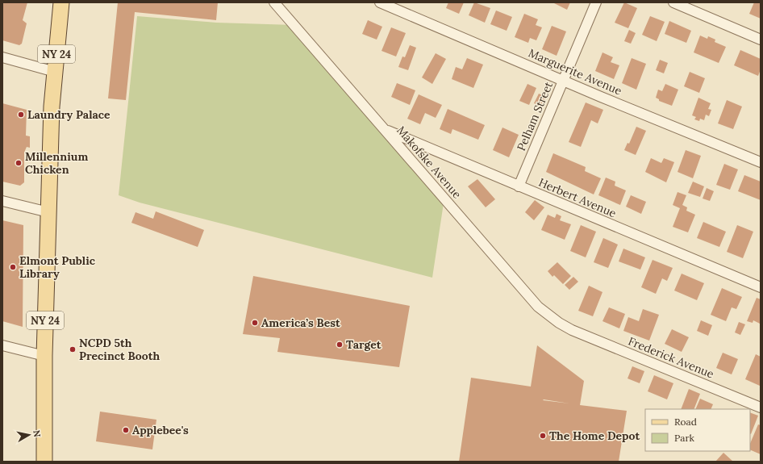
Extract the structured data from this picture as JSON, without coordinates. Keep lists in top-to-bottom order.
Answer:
{
  "streets": {
    "main road": ["NY 24"],
    "street": [
      "Marguerite Avenue",
      "Pelham Street",
      "Makofske Avenue",
      "Herbert Avenue",
      "Frederick Avenue"
    ]
  },
  "crossings": [
    ["Marguerite Avenue", "Pelham Street"],
    ["Pelham Street", "Herbert Avenue"],
    ["Makofske Avenue", "Herbert Avenue"],
    ["Makofske Avenue", "Frederick Avenue"]
  ],
  "places": [
    "Laundry Palace",
    "Millennium Chicken",
    "Elmont Public Library",
    "America’s Best",
    "Target",
    "NCPD 5th Precinct Booth",
    "Applebee's",
    "The Home Depot"
  ],
  "legend": ["Road", "Park"],
  "north": "right"
}
